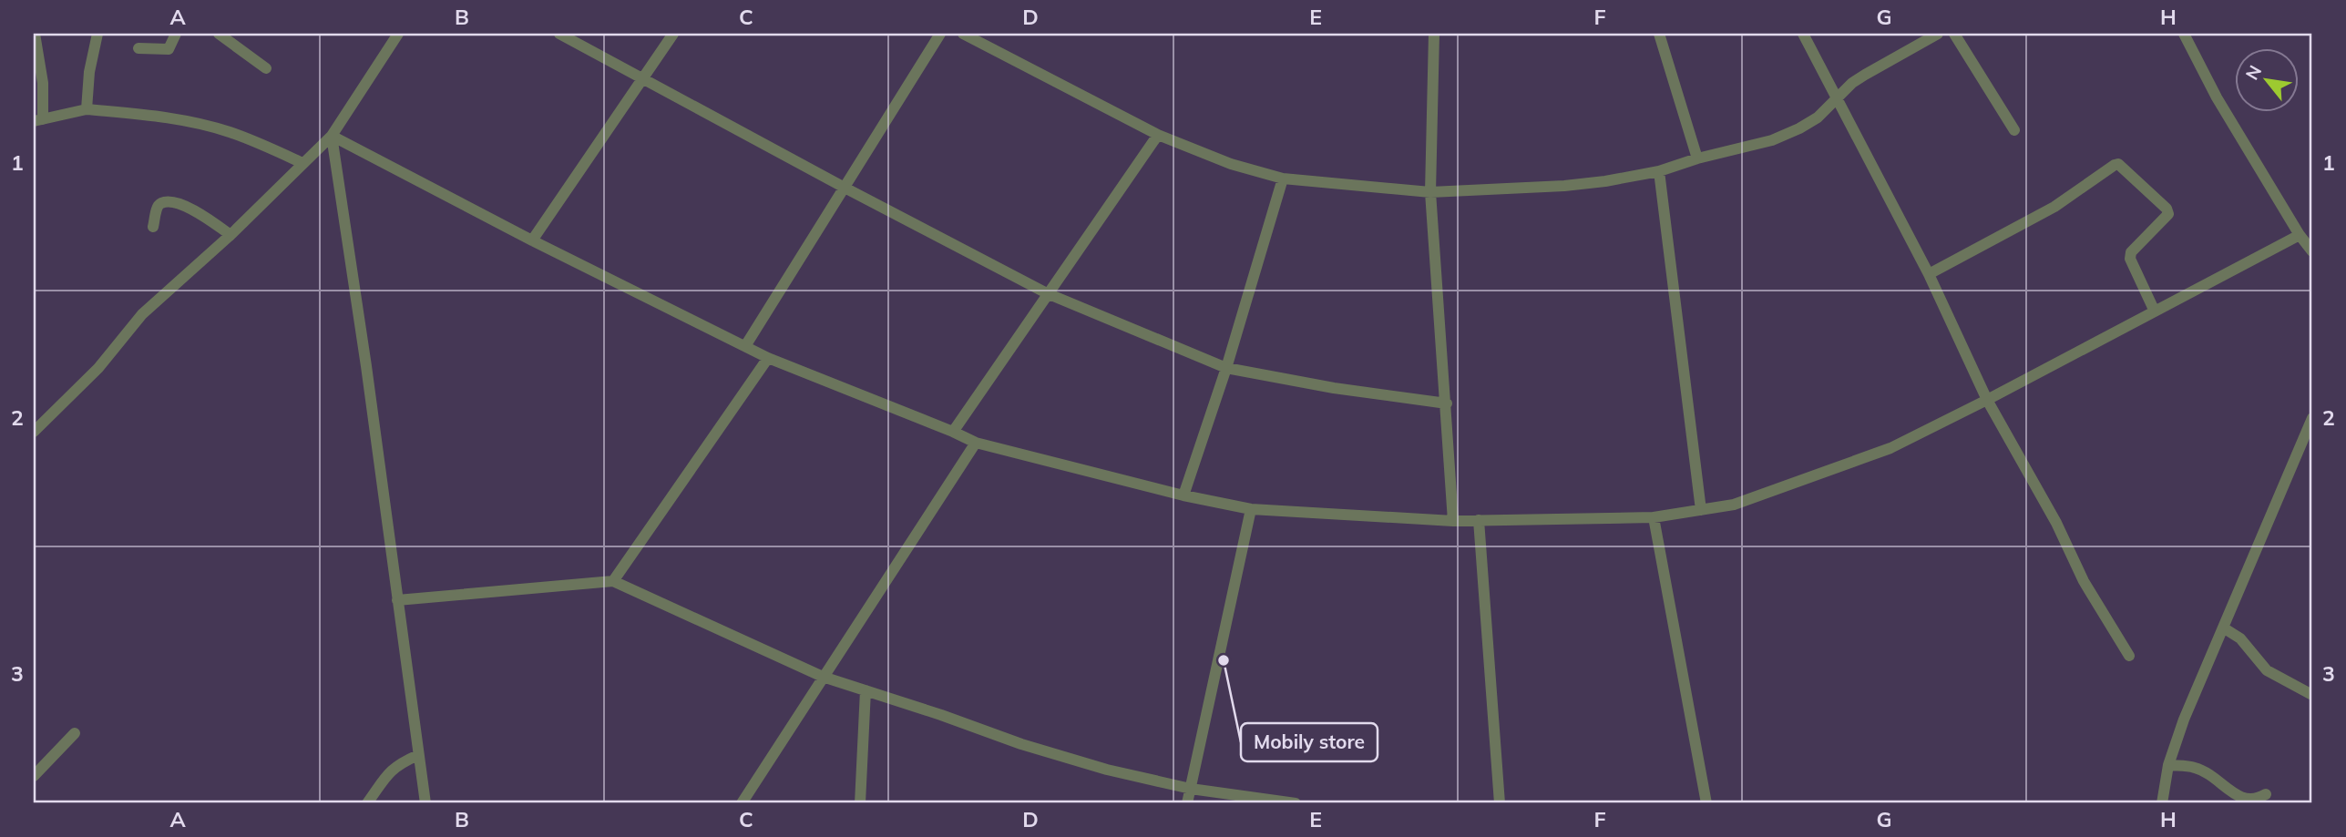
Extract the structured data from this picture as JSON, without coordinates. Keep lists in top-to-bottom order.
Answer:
{
  "places": ["Mobily store"],
  "north": "top left",
  "grid": {
    "columns": [
      "A",
      "B",
      "C",
      "D",
      "E",
      "F",
      "G",
      "H"
    ],
    "rows": ["1", "2", "3"]
  }
}
